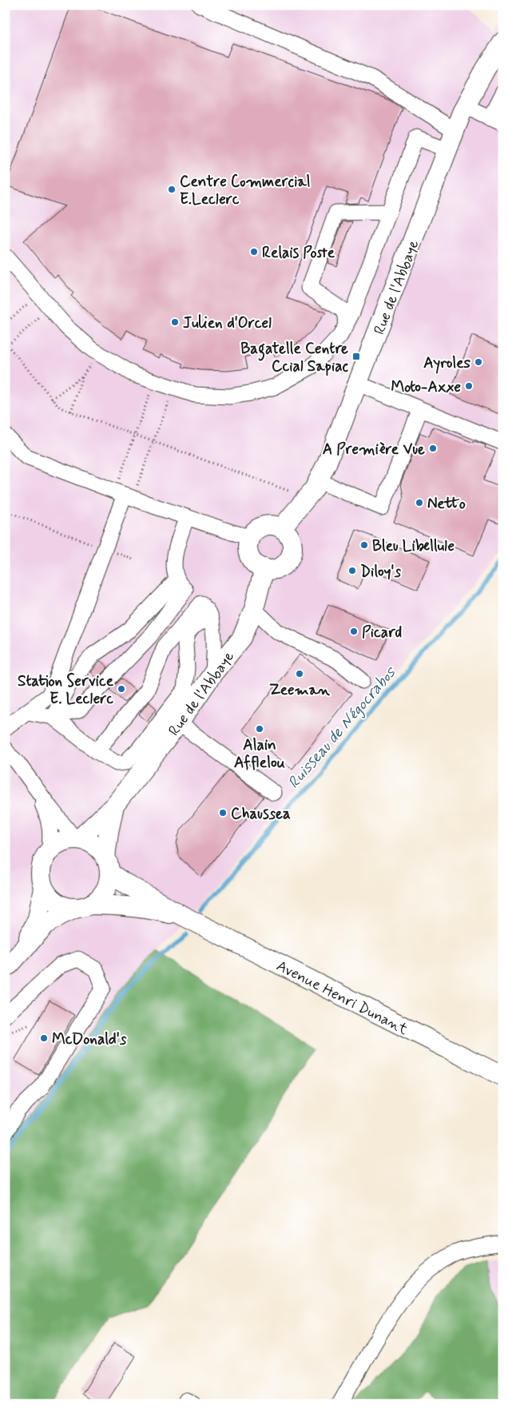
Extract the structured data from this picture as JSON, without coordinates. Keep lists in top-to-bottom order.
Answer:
{
  "streets": {
    "main road": ["Rue de l'Abbaye", "Avenue Henri Dunant"]
  },
  "crossings": [
    ["Rue de l'Abbaye", "Avenue Henri Dunant"]
  ],
  "water": ["Ruisseau de Négocrabos"],
  "places": {
    "other": [
      "Centre Commercial E.Leclerc",
      "Relais Poste",
      "Julien d'Orcel",
      "Ayroles",
      "Moto-Axxe",
      "A Première Vue",
      "Netto",
      "Bleu Libellule",
      "Diloy's",
      "Picard",
      "Zeeman",
      "Station Service E. Leclerc",
      "Alain Afflelou",
      "Chaussea",
      "McDonald's"
    ],
    "transit": ["Bagatelle Centre Ccial Sapiac"]
  }
}
